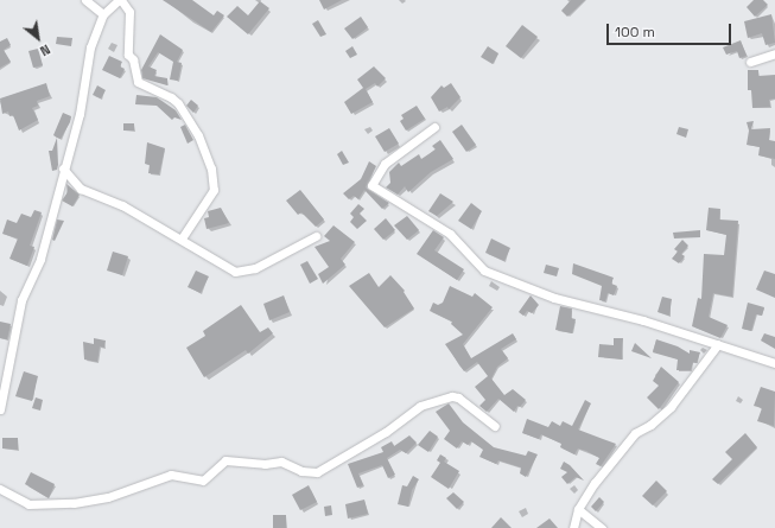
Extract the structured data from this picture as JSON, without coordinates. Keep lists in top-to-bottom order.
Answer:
{
  "scale_bar": "100 m",
  "north": "bottom right"
}
